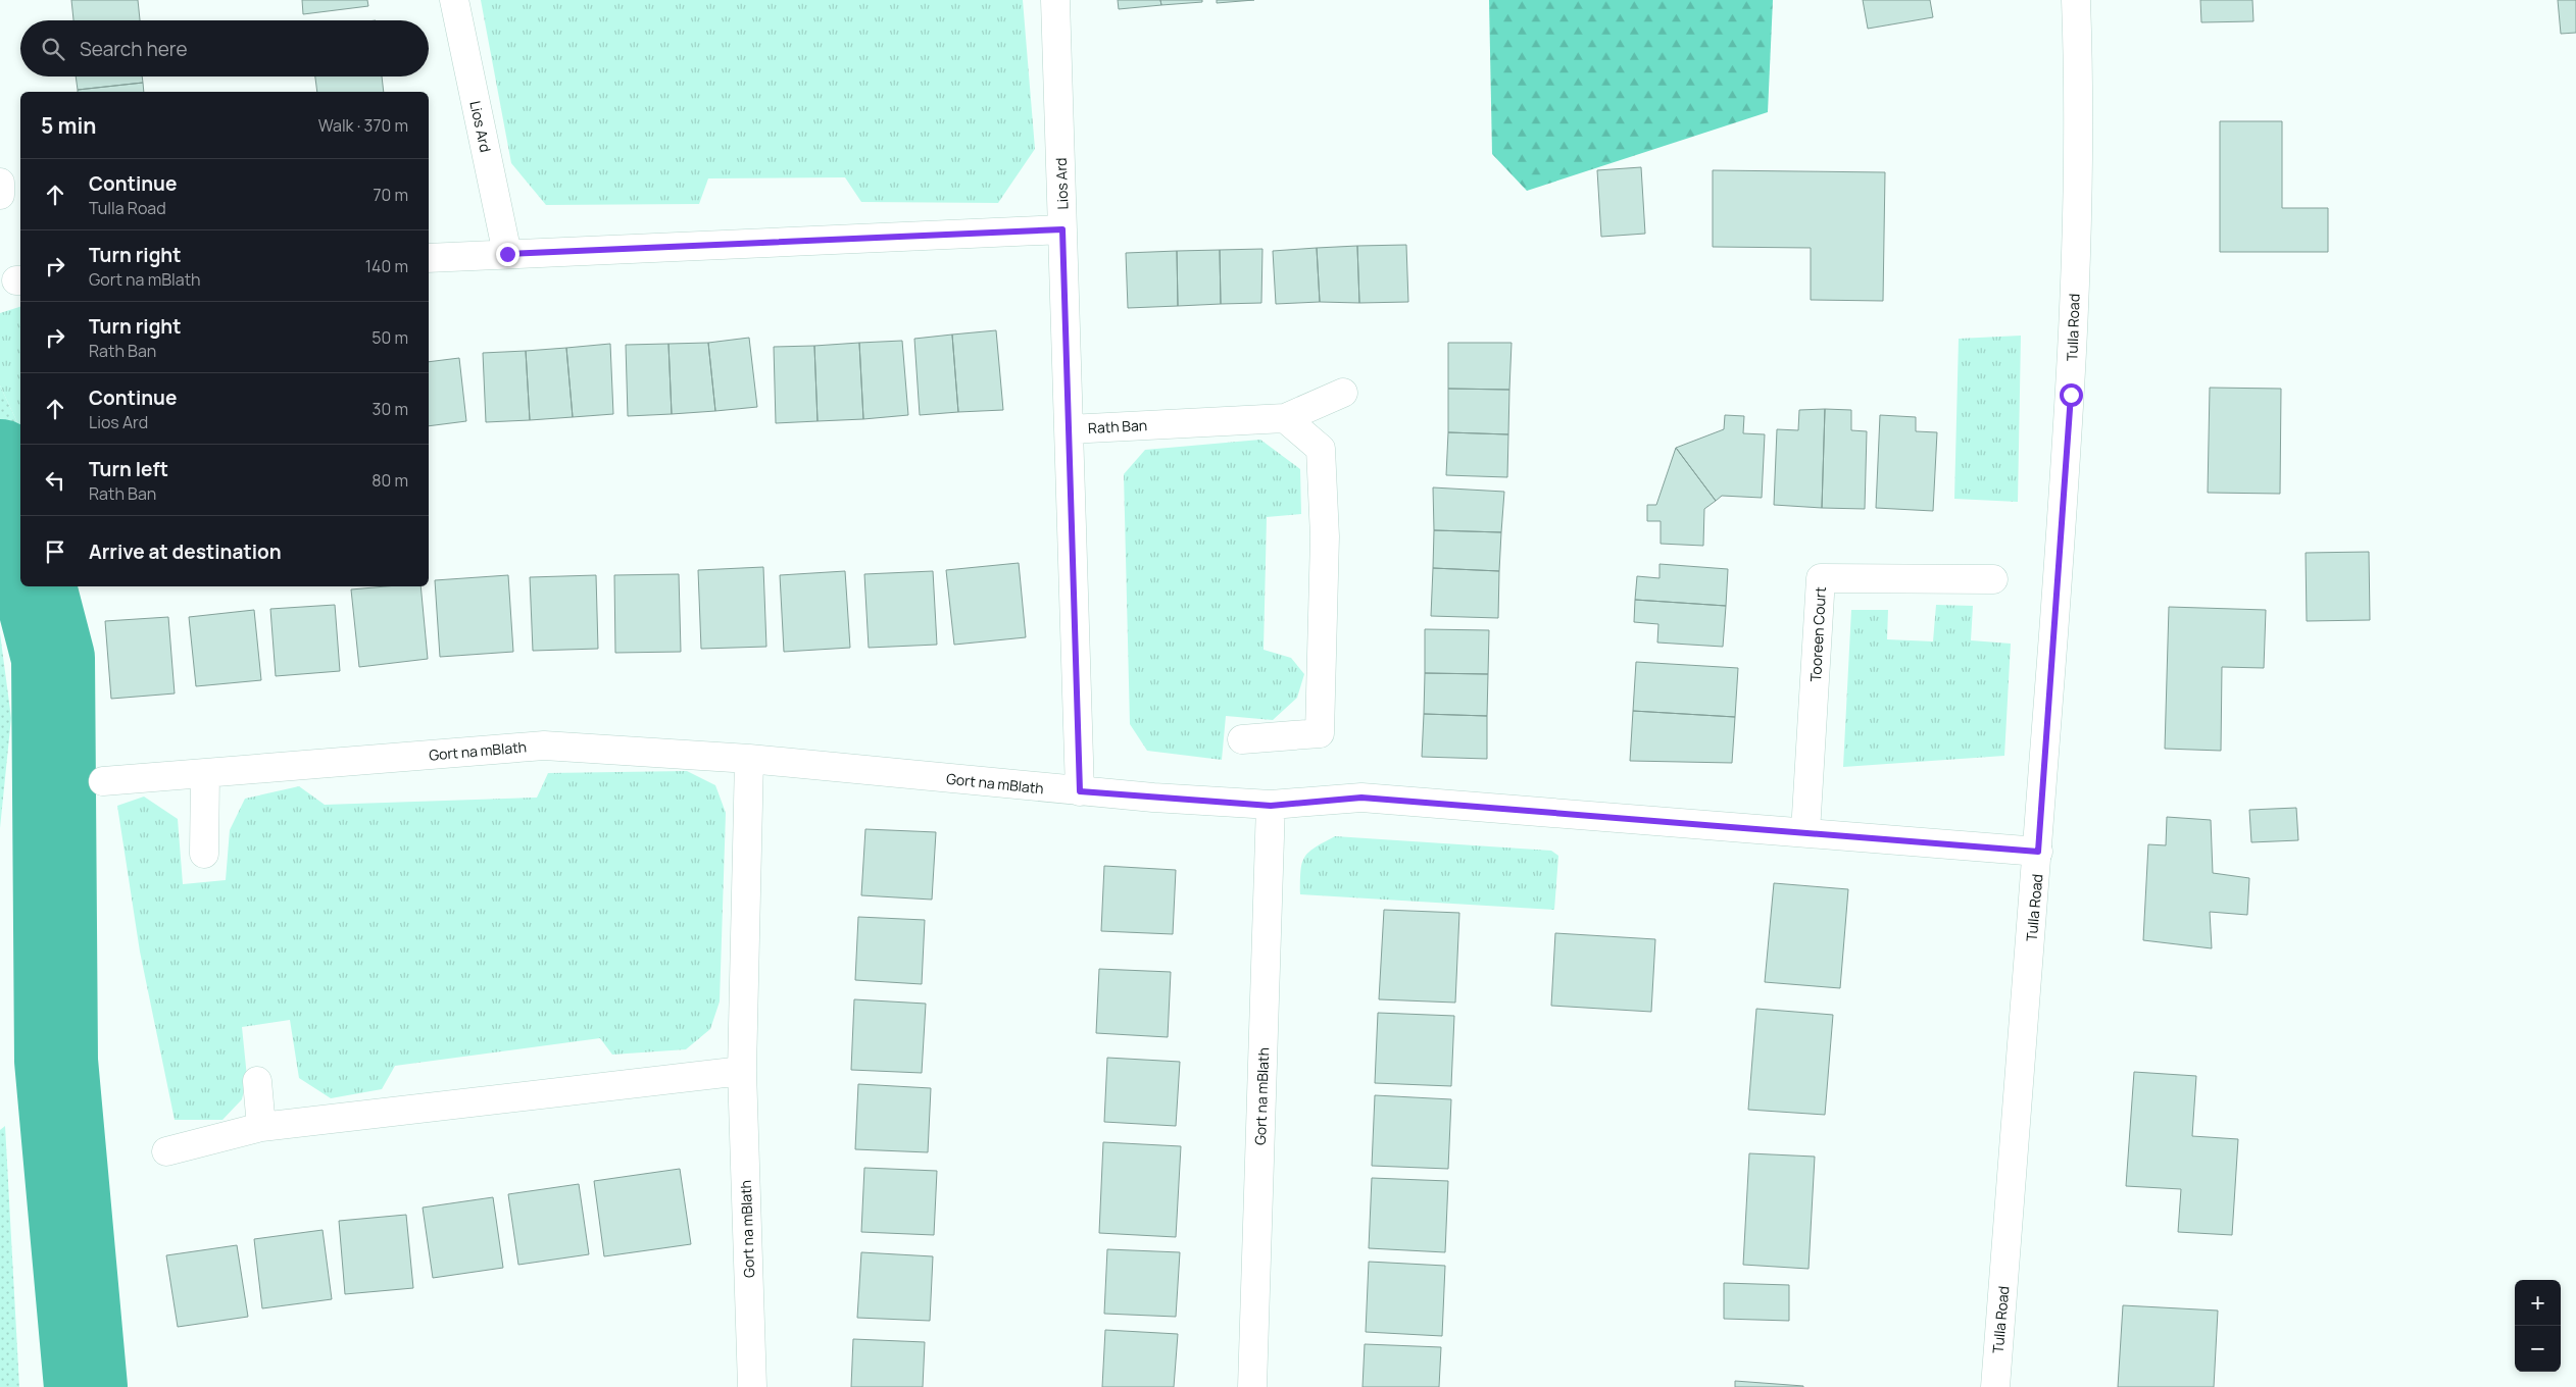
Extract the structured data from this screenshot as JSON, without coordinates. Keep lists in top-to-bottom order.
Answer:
{
  "streets": {
    "street": [
      "Lios Ard",
      "Tulla Road",
      "Rath Ban",
      "Tooreen Court",
      "Gort na mBlath"
    ]
  },
  "crossings": [
    ["Lios Ard", "Rath Ban"],
    ["Tulla Road", "Gort na mBlath"],
    ["Rath Ban", "Gort na mBlath"],
    ["Tooreen Court", "Gort na mBlath"]
  ],
  "page": {
    "search": "Search here",
    "heading": ["5 min", "Walk · 370 m"],
    "list": [
      ["Continue", "Tulla Road", "70 m"],
      ["Turn right", "Gort na mBlath", "140 m"],
      ["Turn right", "Rath Ban", "50 m"],
      ["Continue", "Lios Ard", "30 m"],
      ["Turn left", "Rath Ban", "80 m"],
      "Arrive at destination"
    ],
    "map_buttons": ["+", "−"]
  }
}
